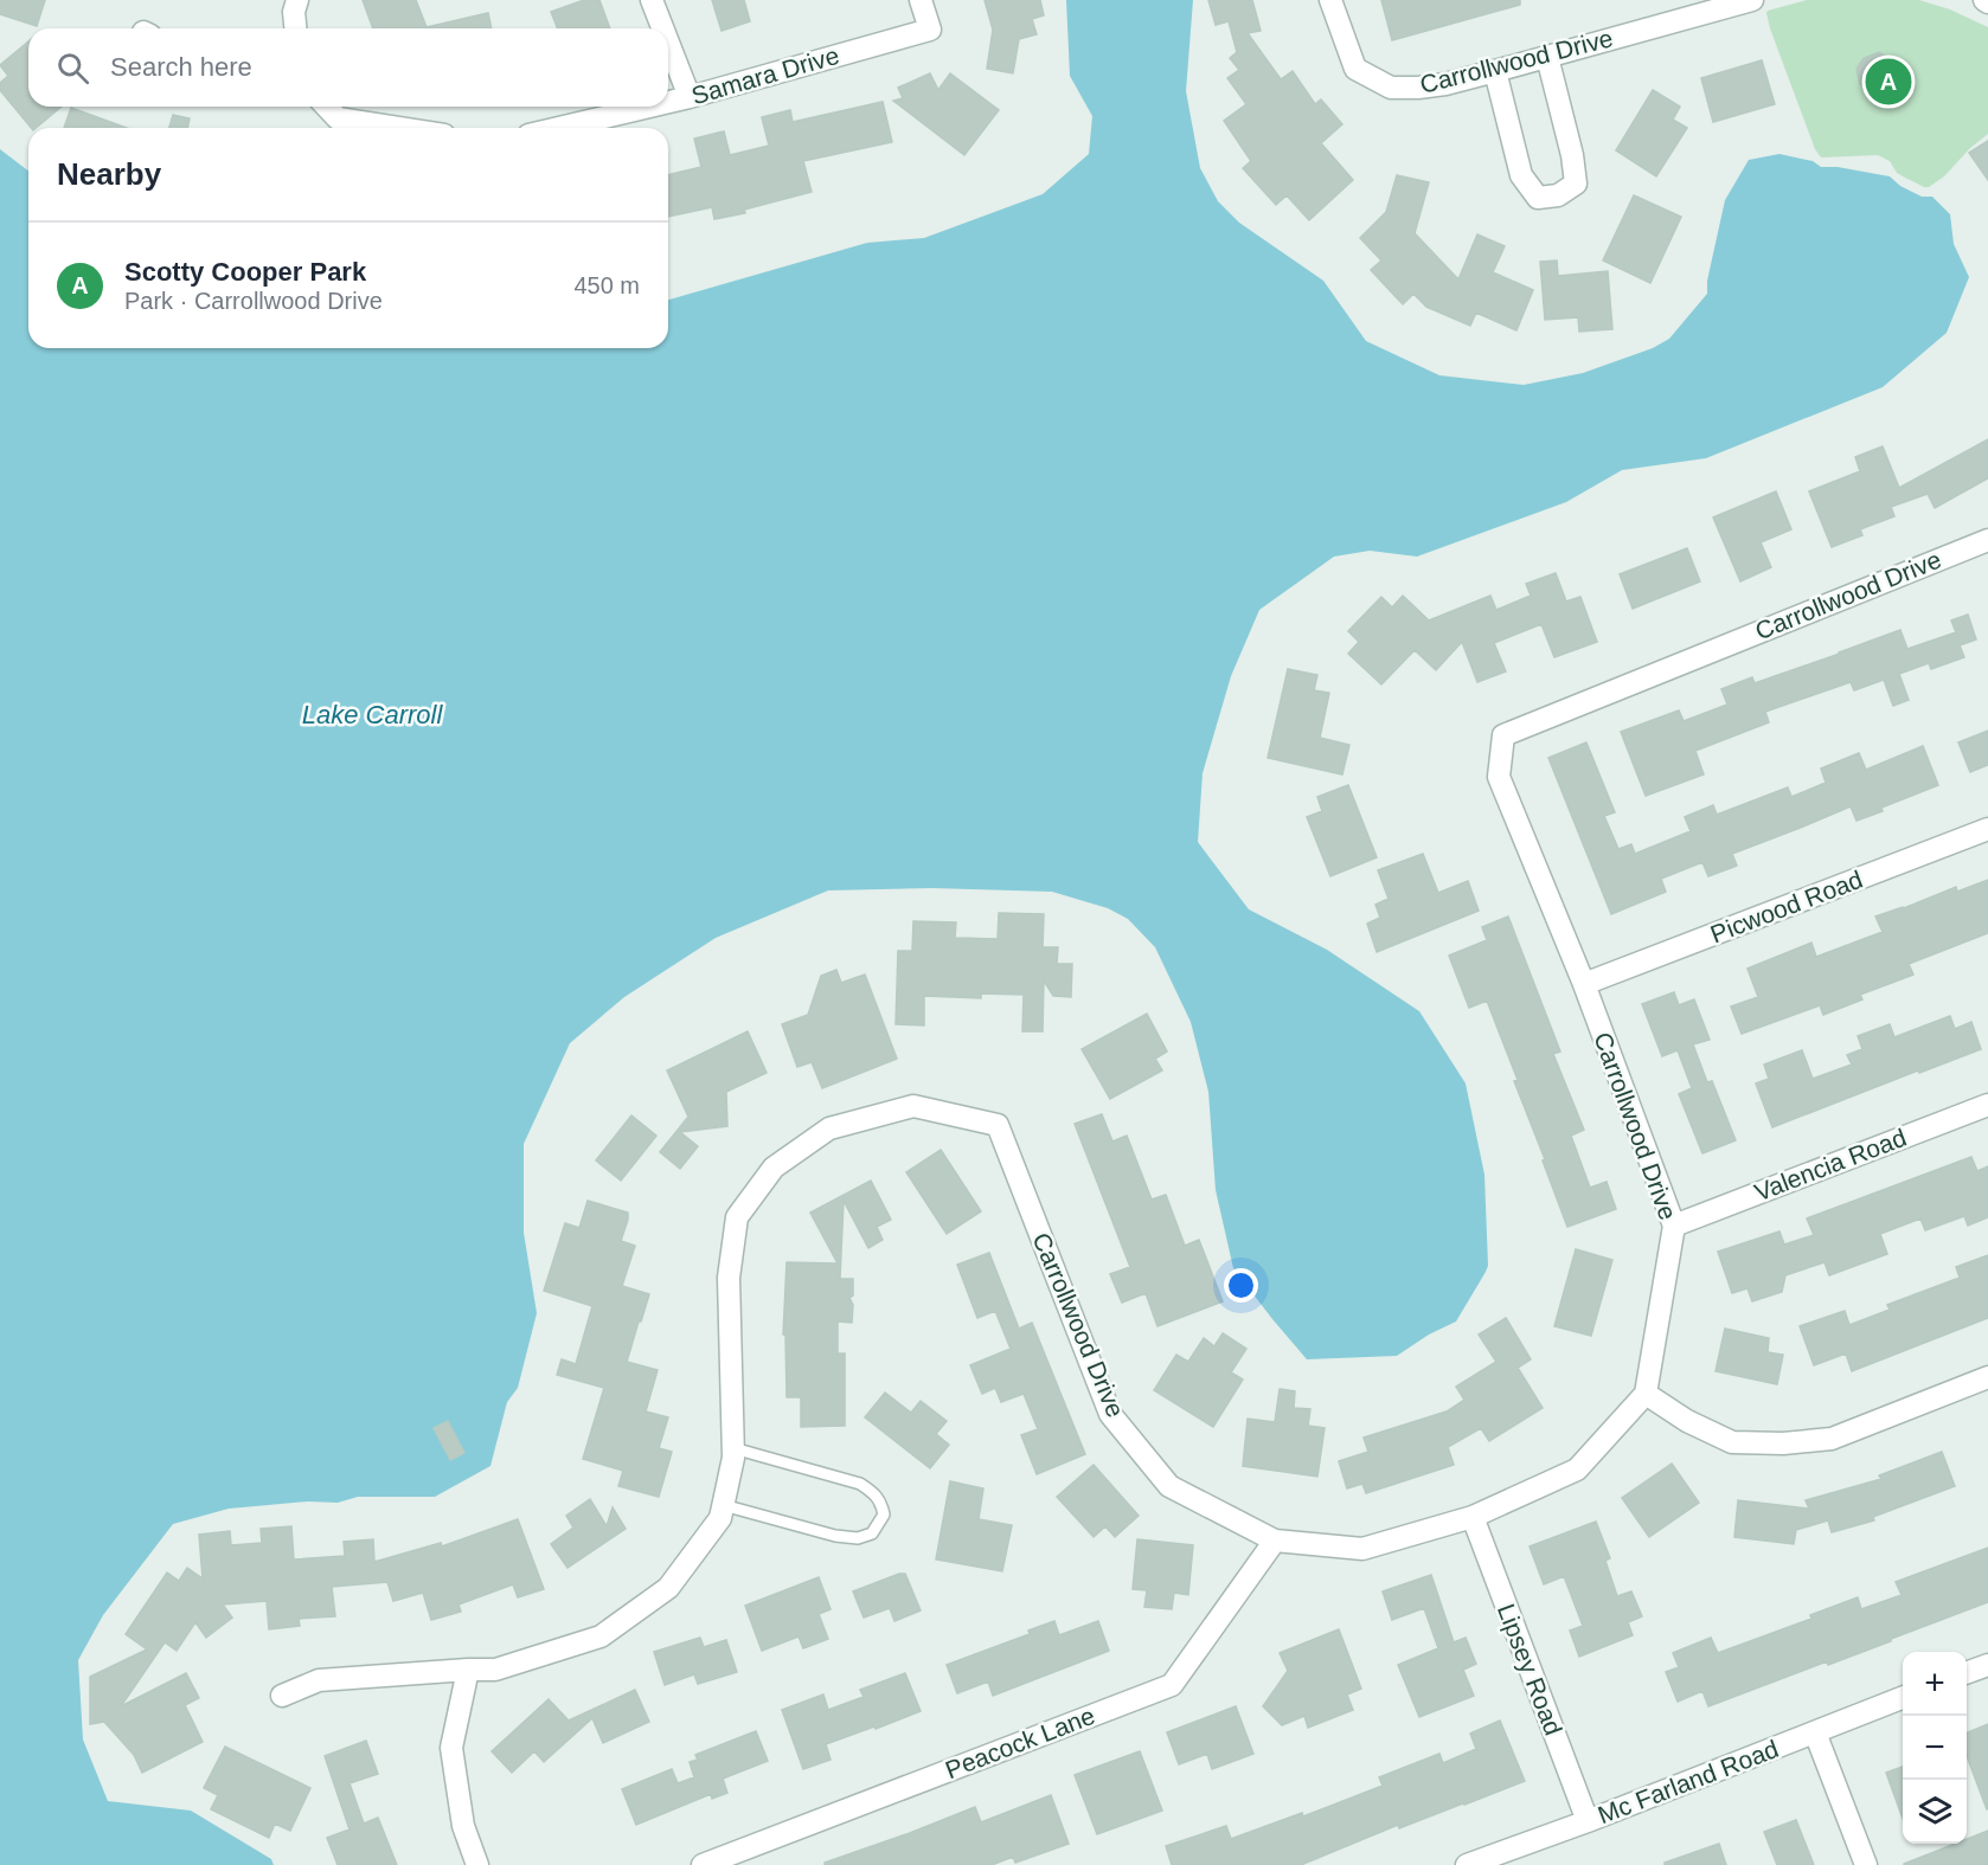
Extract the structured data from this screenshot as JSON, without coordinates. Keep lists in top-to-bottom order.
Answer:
{
  "streets": {
    "street": [
      "Carrollwood Drive",
      "Samara Drive",
      "Picwood Road",
      "Valencia Road",
      "Lipsey Road",
      "Peacock Lane",
      "Mc Farland Road"
    ]
  },
  "crossings": [
    ["Carrollwood Drive", "Picwood Road"],
    ["Carrollwood Drive", "Valencia Road"],
    ["Carrollwood Drive", "Lipsey Road"],
    ["Carrollwood Drive", "Peacock Lane"],
    ["Lipsey Road", "Mc Farland Road"]
  ],
  "water": ["Lake Carroll"],
  "page": {
    "search": "Search here",
    "pins": "A",
    "heading": "Nearby",
    "list": [
      {
        "mark": "A",
        "name": "Scotty Cooper Park",
        "note": "Park · Carrollwood Drive",
        "value": "450 m"
      }
    ],
    "map_buttons": ["+", "−"]
  }
}
